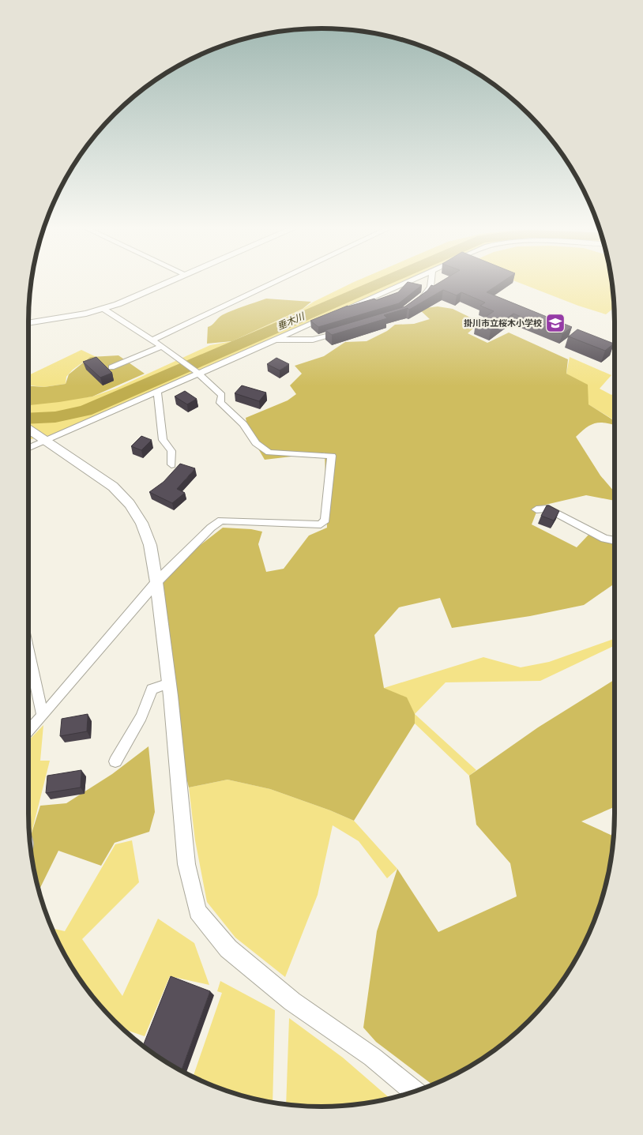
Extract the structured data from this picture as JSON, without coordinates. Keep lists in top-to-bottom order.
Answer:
{
  "water": ["垂木川"],
  "places": {
    "school or university": ["掛川市立桜木小学校"]
  }
}
